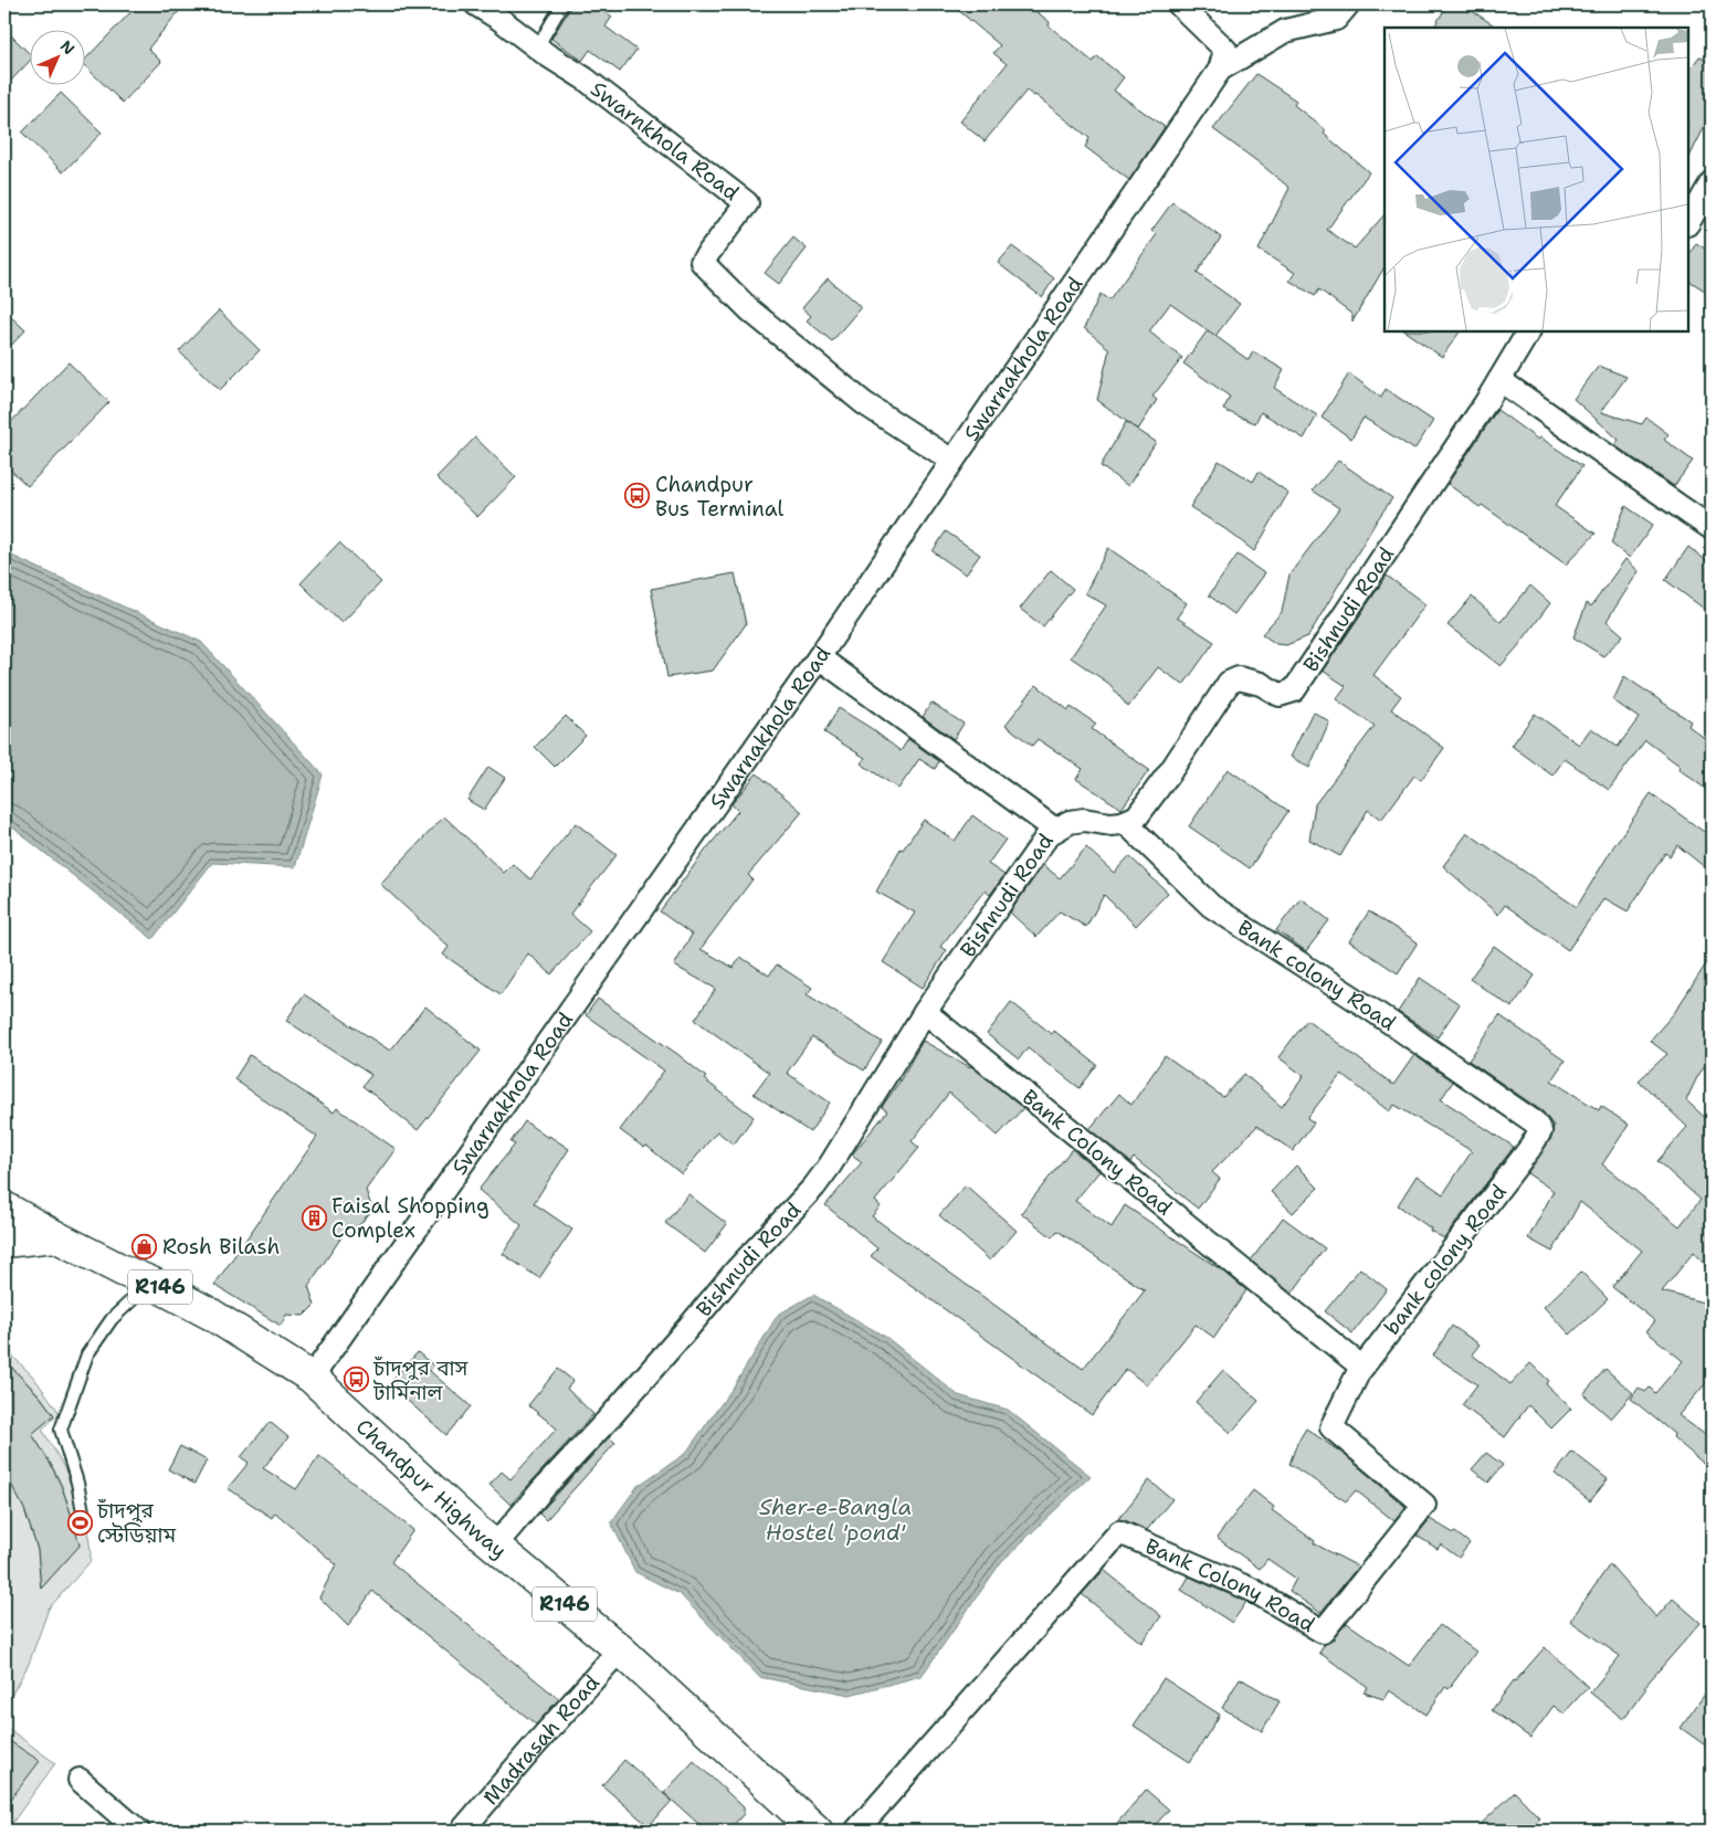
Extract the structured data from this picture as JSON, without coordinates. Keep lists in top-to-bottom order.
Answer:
{
  "streets": {
    "main road": ["R146", "Chandpur Highway"],
    "street": [
      "Swarnkhola Road",
      "Swarnakhola Road",
      "Bishnudi Road",
      "Bank colony Road",
      "Bank Colony Road",
      "bank colony Road",
      "Madrasah Road"
    ]
  },
  "crossings": [
    ["Swarnkhola Road", "Swarnakhola Road"],
    ["Swarnakhola Road", "Chandpur Highway"],
    ["Bishnudi Road", "Bank colony Road"],
    ["Bishnudi Road", "Bank Colony Road"],
    ["Bishnudi Road", "Chandpur Highway"],
    ["Bank colony Road", "bank colony Road"],
    ["Bank Colony Road", "bank colony Road"],
    ["Chandpur Highway", "Madrasah Road"]
  ],
  "water": ["Sher-e-Bangla Hostel 'pond'"],
  "places": {
    "bus stop": ["Chandpur Bus Terminal", "চাঁদপুর বাস টার্মিনাল"],
    "building": ["Faisal Shopping Complex"],
    "shop": ["Rosh Bilash"],
    "sports": ["চাঁদপুর স্টেডিয়াম"]
  },
  "north": "top right"
}
